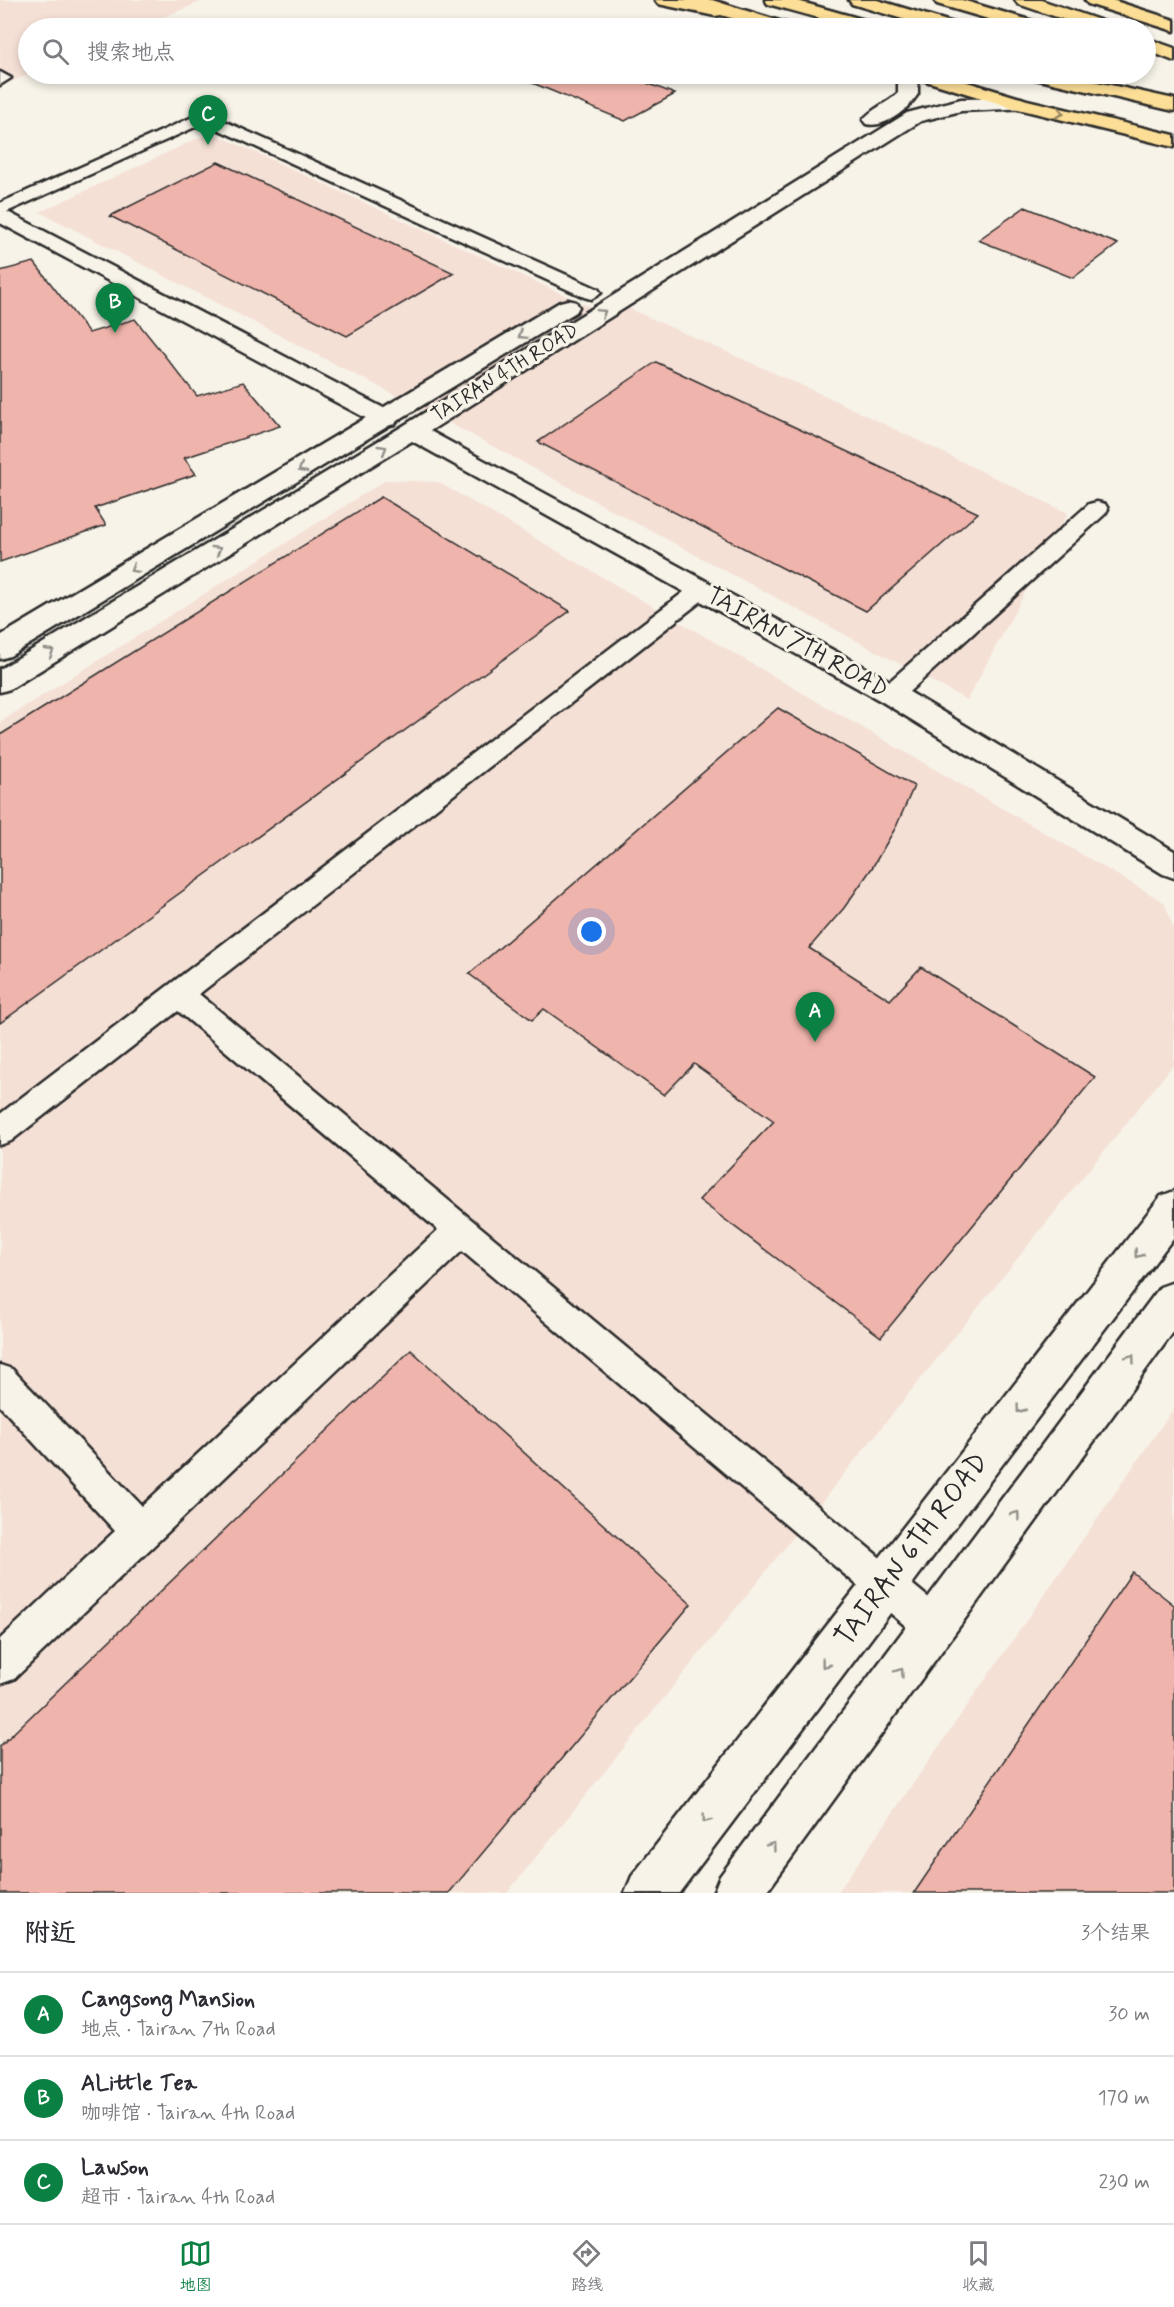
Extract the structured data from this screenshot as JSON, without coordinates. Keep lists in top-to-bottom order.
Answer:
{
  "streets": {
    "street": ["TAIRAN 4TH ROAD", "TAIRAN 7TH ROAD", "TAIRAN 6TH ROAD"]
  },
  "crossings": [
    ["TAIRAN 4TH ROAD", "TAIRAN 7TH ROAD"]
  ],
  "page": {
    "search": "搜索地点",
    "pins": ["C", "B", "A"],
    "heading": ["附近", "3个结果"],
    "list": [
      {
        "mark": "A",
        "name": "Cangsong Mansion",
        "note": "地点 · Tairan 7th Road",
        "value": "30 m"
      },
      {
        "mark": "B",
        "name": "ALittle Tea",
        "note": "咖啡馆 · Tairan 4th Road",
        "value": "170 m"
      },
      {
        "mark": "C",
        "name": "Lawson",
        "note": "超市 · Tairan 4th Road",
        "value": "230 m"
      }
    ],
    "nav": ["地图", "路线", "收藏"]
  }
}
